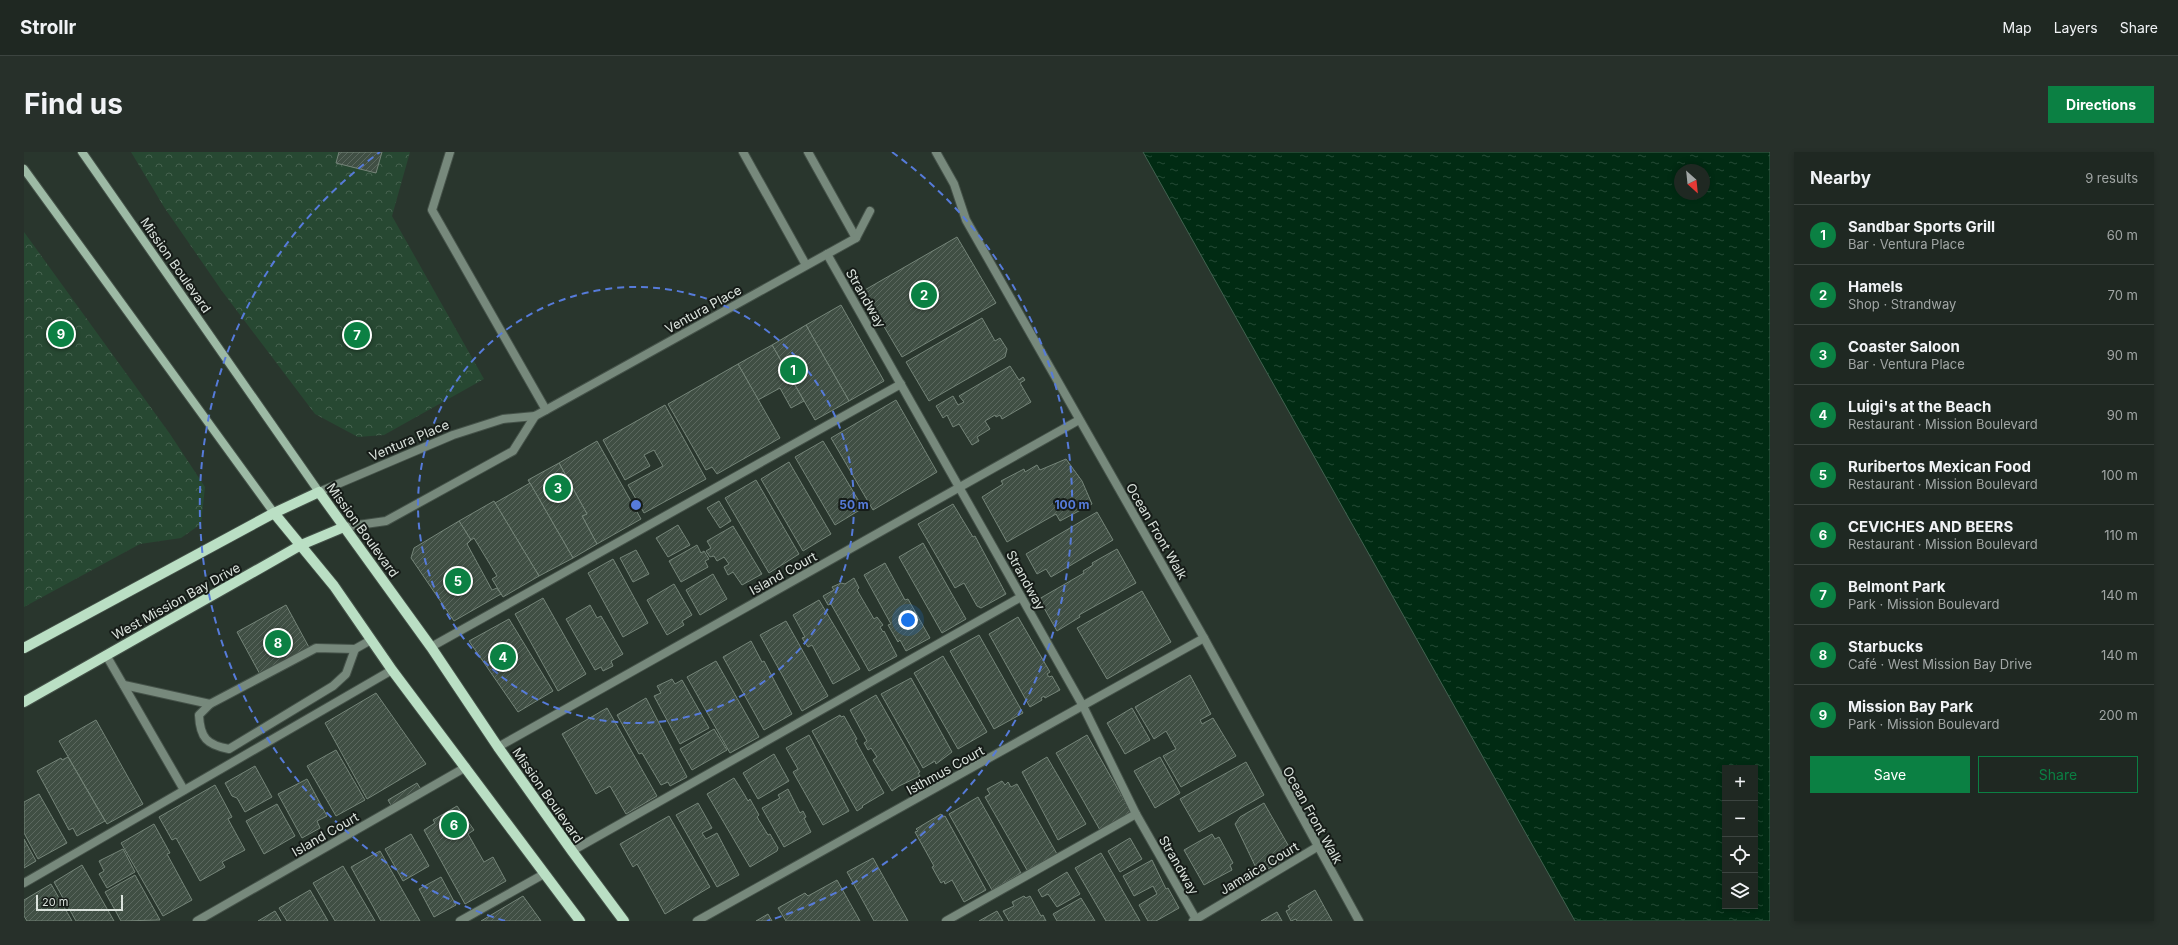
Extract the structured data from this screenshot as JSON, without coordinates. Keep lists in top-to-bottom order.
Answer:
{
  "streets": {
    "main road": ["Mission Boulevard", "West Mission Bay Drive"],
    "street": [
      "Strandway",
      "Ventura Place",
      "Ocean Front Walk",
      "Island Court",
      "Isthmus Court",
      "Jamaica Court"
    ]
  },
  "crossings": [
    ["Mission Boulevard", "Ventura Place"],
    ["Mission Boulevard", "Island Court"],
    ["Mission Boulevard", "West Mission Bay Drive"],
    ["Strandway", "Ventura Place"],
    ["Strandway", "Island Court"],
    ["Strandway", "Isthmus Court"],
    ["Strandway", "Jamaica Court"],
    ["Ventura Place", "West Mission Bay Drive"],
    ["Ocean Front Walk", "Island Court"],
    ["Ocean Front Walk", "Isthmus Court"],
    ["Ocean Front Walk", "Jamaica Court"]
  ],
  "scale_bar": "20 m",
  "north": "bottom right",
  "page": {
    "header": "Strollr",
    "nav": ["Map", "Layers", "Share"],
    "buttons": [
      "Directions",
      ["Save", "Share"]
    ],
    "title": "Find us",
    "heading": ["Nearby", "9 results"],
    "list": [
      {
        "mark": "1",
        "name": "Sandbar Sports Grill",
        "note": "Bar · Ventura Place",
        "value": "60 m"
      },
      {
        "mark": "2",
        "name": "Hamels",
        "note": "Shop · Strandway",
        "value": "70 m"
      },
      {
        "mark": "3",
        "name": "Coaster Saloon",
        "note": "Bar · Ventura Place",
        "value": "90 m"
      },
      {
        "mark": "4",
        "name": "Luigi's at the Beach",
        "note": "Restaurant · Mission Boulevard",
        "value": "90 m"
      },
      {
        "mark": "5",
        "name": "Ruribertos Mexican Food",
        "note": "Restaurant · Mission Boulevard",
        "value": "100 m"
      },
      {
        "mark": "6",
        "name": "CEVICHES AND BEERS",
        "note": "Restaurant · Mission Boulevard",
        "value": "110 m"
      },
      {
        "mark": "7",
        "name": "Belmont Park",
        "note": "Park · Mission Boulevard",
        "value": "140 m"
      },
      {
        "mark": "8",
        "name": "Starbucks",
        "note": "Café · West Mission Bay Drive",
        "value": "140 m"
      },
      {
        "mark": "9",
        "name": "Mission Bay Park",
        "note": "Park · Mission Boulevard",
        "value": "200 m"
      }
    ],
    "pins": [
      "2",
      "9",
      "7",
      "1",
      "3",
      "5",
      "8",
      "4",
      "6"
    ],
    "map_buttons": ["+", "−"],
    "scale": "20 m"
  },
  "rings": ["50 m", "100 m"]
}
